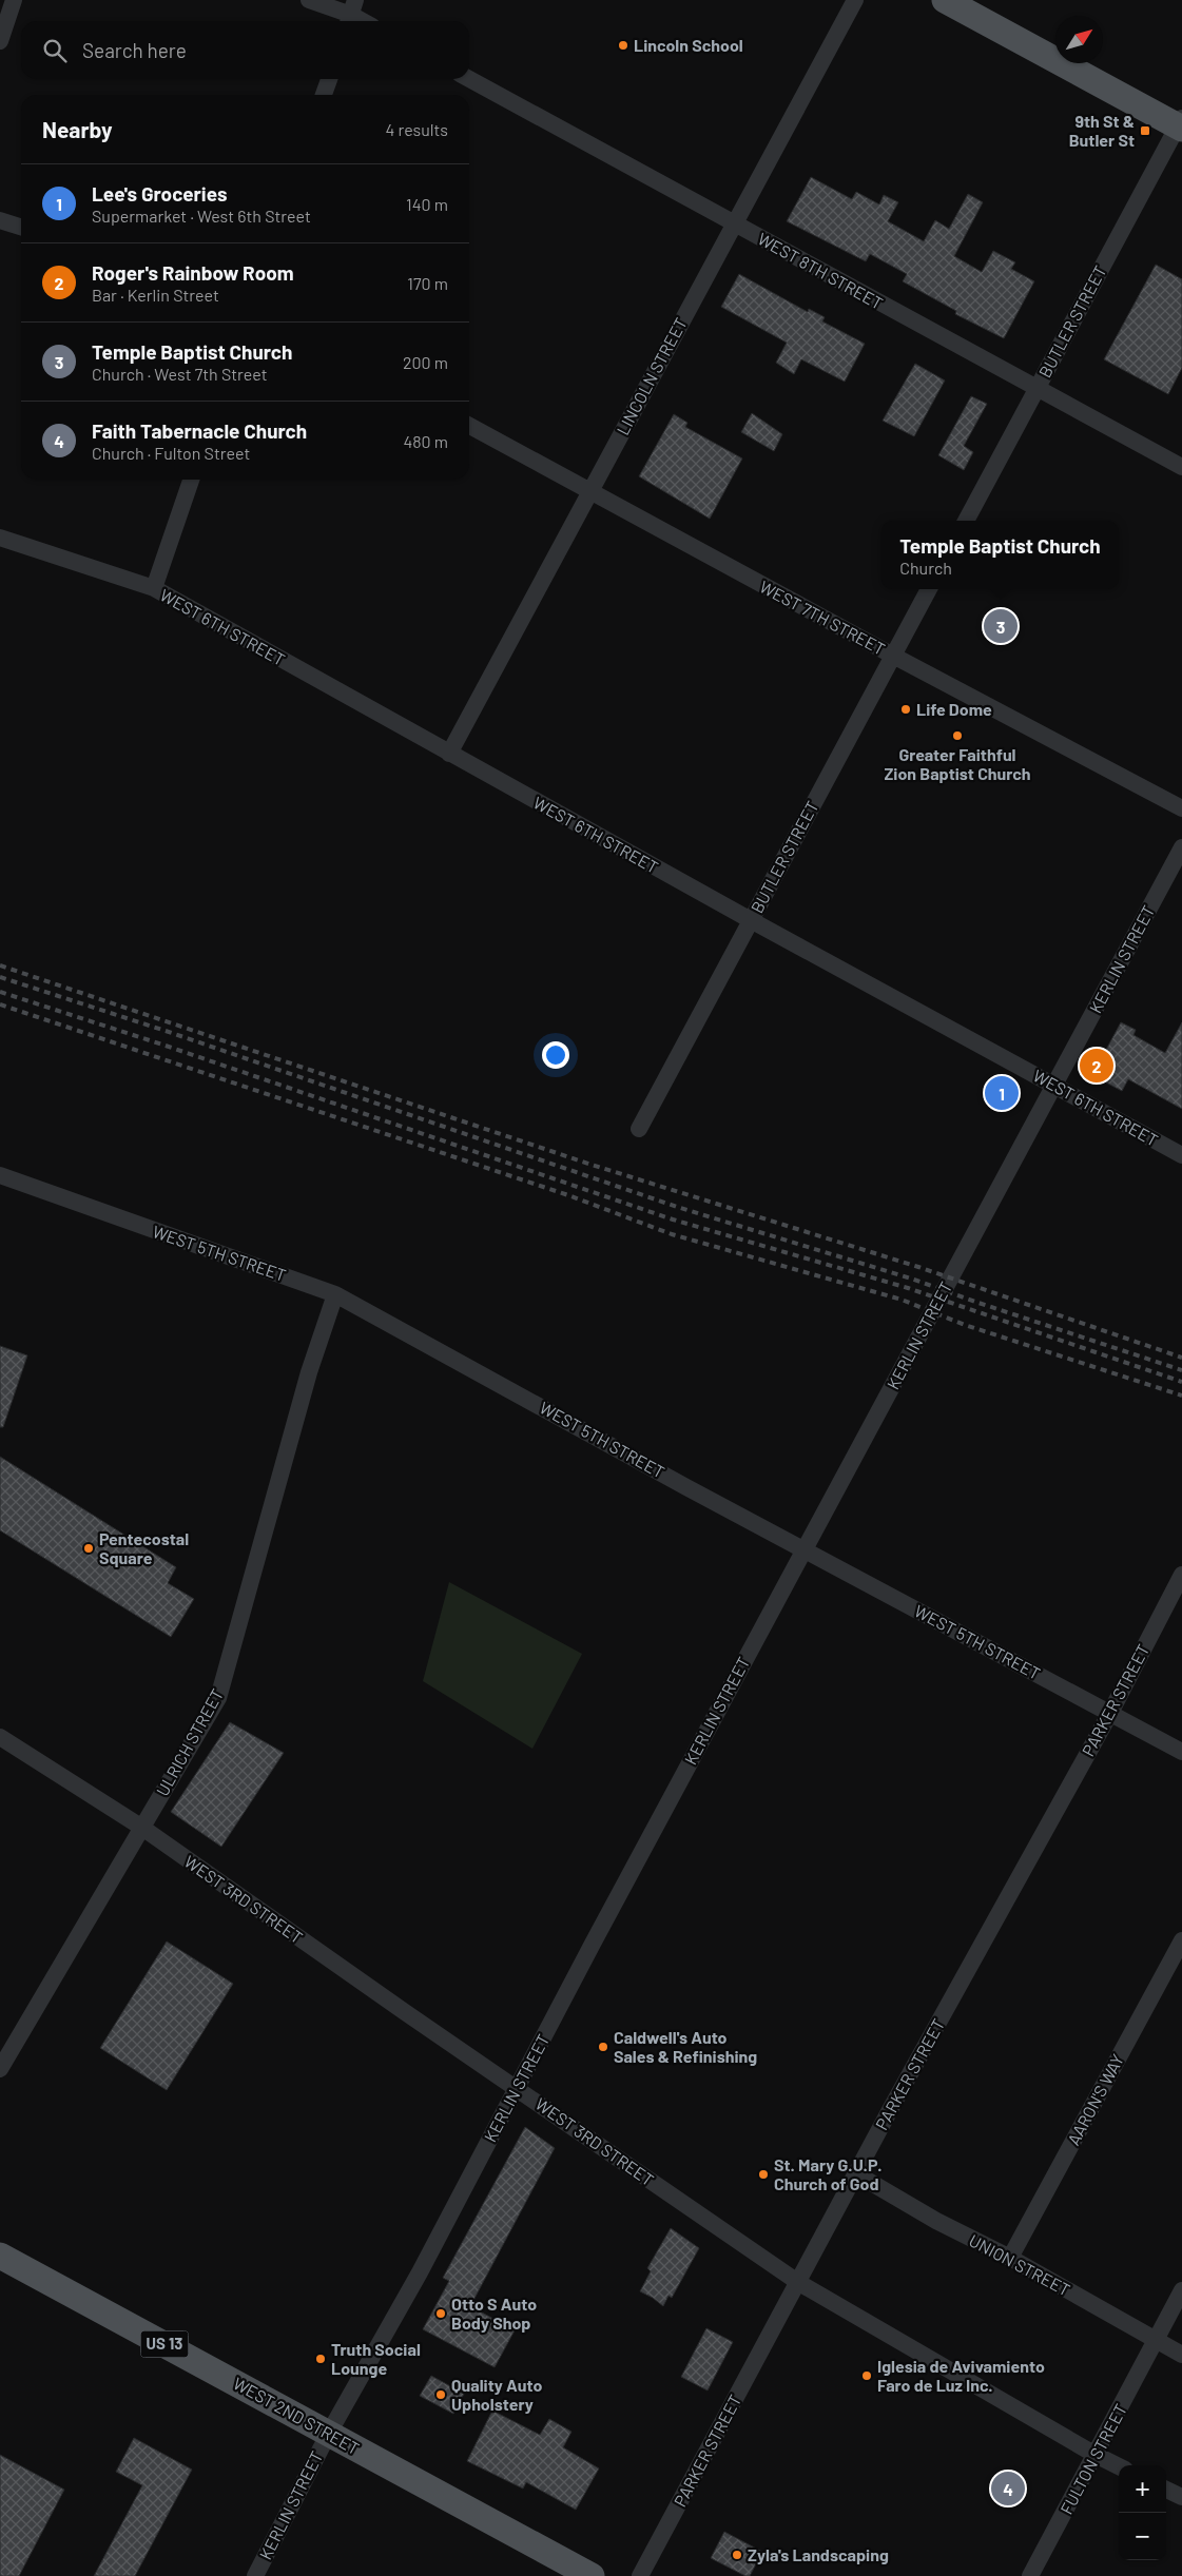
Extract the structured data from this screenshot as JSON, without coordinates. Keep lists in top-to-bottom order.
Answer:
{
  "streets": {
    "main road": ["US 13", "WEST 2ND STREET"],
    "street": [
      "WEST 8TH STREET",
      "BUTLER STREET",
      "LINCOLN STREET",
      "WEST 7TH STREET",
      "WEST 6TH STREET",
      "KERLIN STREET",
      "WEST 5TH STREET",
      "PARKER STREET",
      "ULRICH STREET",
      "WEST 3RD STREET",
      "AARON'S WAY",
      "UNION STREET",
      "FULTON STREET"
    ]
  },
  "crossings": [
    ["WEST 8TH STREET", "BUTLER STREET"],
    ["WEST 8TH STREET", "LINCOLN STREET"],
    ["BUTLER STREET", "WEST 7TH STREET"],
    ["BUTLER STREET", "WEST 6TH STREET"],
    ["LINCOLN STREET", "WEST 7TH STREET"],
    ["LINCOLN STREET", "WEST 6TH STREET"],
    ["WEST 6TH STREET", "KERLIN STREET"],
    ["KERLIN STREET", "WEST 5TH STREET"],
    ["KERLIN STREET", "WEST 3RD STREET"],
    ["KERLIN STREET", "WEST 2ND STREET"],
    ["WEST 5TH STREET", "PARKER STREET"],
    ["WEST 5TH STREET", "ULRICH STREET"],
    ["PARKER STREET", "WEST 3RD STREET"],
    ["PARKER STREET", "UNION STREET"],
    ["ULRICH STREET", "WEST 3RD STREET"],
    ["WEST 3RD STREET", "FULTON STREET"],
    ["AARON'S WAY", "UNION STREET"],
    ["UNION STREET", "FULTON STREET"]
  ],
  "places": {
    "other": [
      "Lincoln School",
      "Life Dome",
      "Greater Faithful Zion Baptist Church",
      "Pentecostal Square",
      "Caldwell's Auto Sales & Refinishing",
      "St. Mary G.U.P. Church of God",
      "Otto S Auto Body Shop",
      "Truth Social Lounge",
      "Iglesia de Avivamiento Faro de Luz Inc.",
      "Quality Auto Upholstery",
      "Zyla's Landscaping"
    ],
    "transit": ["9th St & Butler St"]
  },
  "north": "top right",
  "page": {
    "search": "Search here",
    "heading": ["Nearby", "4 results"],
    "list": [
      {
        "mark": "1",
        "name": "Lee's Groceries",
        "note": "Supermarket · West 6th Street",
        "value": "140 m"
      },
      {
        "mark": "2",
        "name": "Roger's Rainbow Room",
        "note": "Bar · Kerlin Street",
        "value": "170 m"
      },
      {
        "mark": "3",
        "name": "Temple Baptist Church",
        "note": "Church · West 7th Street",
        "value": "200 m"
      },
      {
        "mark": "4",
        "name": "Faith Tabernacle Church",
        "note": "Church · Fulton Street",
        "value": "480 m"
      }
    ],
    "popup": ["Temple Baptist Church", "Church"],
    "pins": [
      "3",
      "2",
      "1",
      "4"
    ],
    "map_buttons": ["+", "−"]
  }
}
